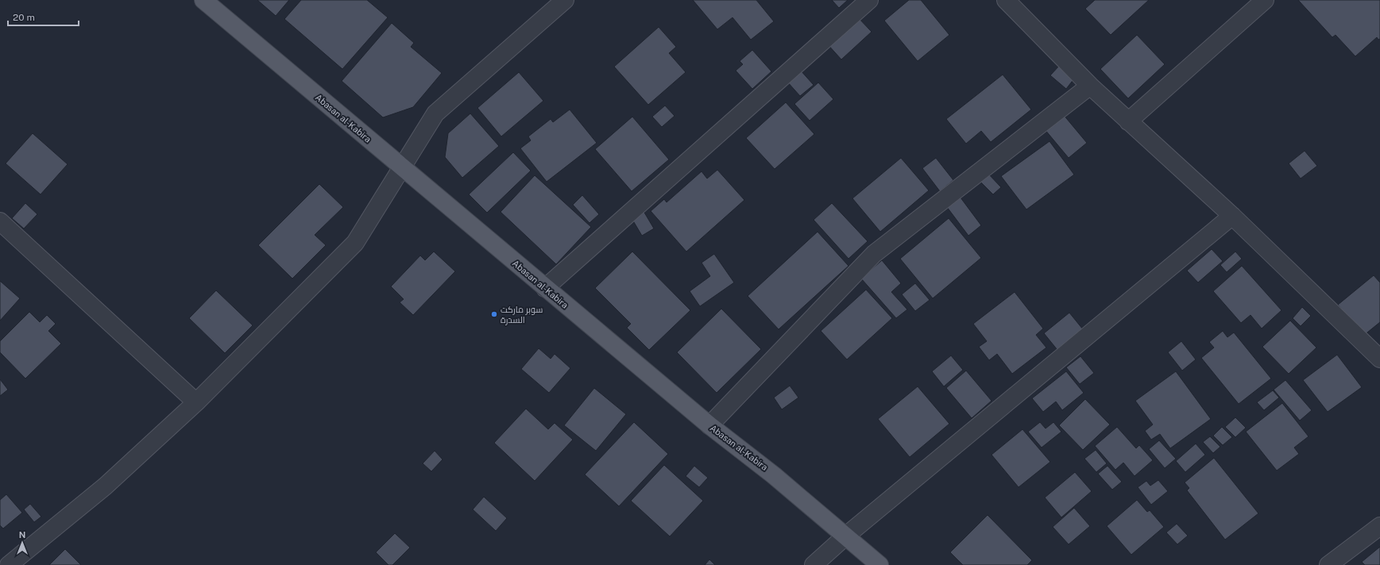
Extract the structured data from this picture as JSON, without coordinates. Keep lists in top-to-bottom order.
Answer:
{
  "streets": {
    "main road": ["Abasan al-Kabira"]
  },
  "places": ["سوبر ماركت السدرة"],
  "scale_bar": "20 m",
  "north": "top"
}
